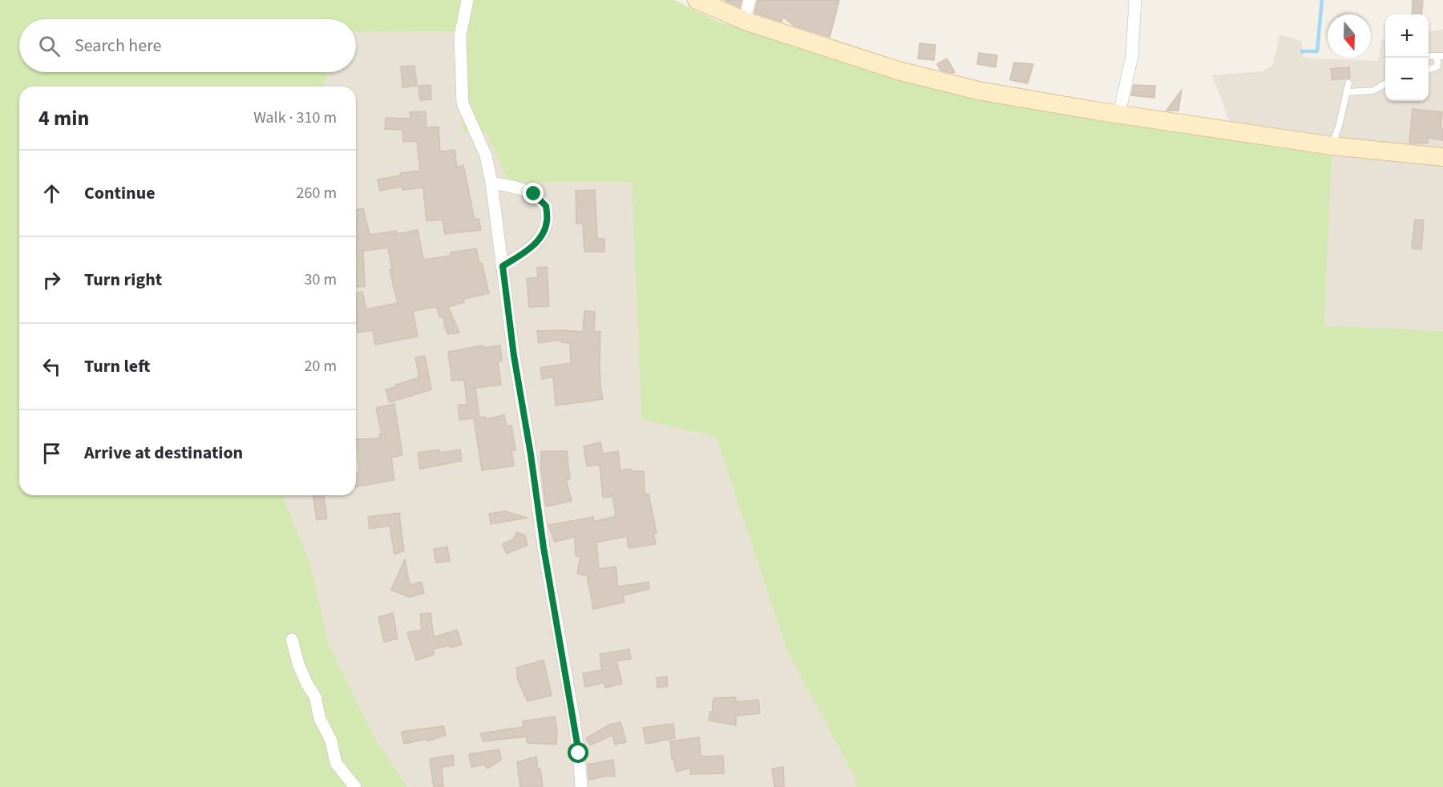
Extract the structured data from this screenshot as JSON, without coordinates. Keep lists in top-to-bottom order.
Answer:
{
  "north": "bottom",
  "page": {
    "map_buttons": ["+", "−"],
    "search": "Search here",
    "heading": ["4 min", "Walk · 310 m"],
    "list": [
      ["Continue", "260 m"],
      ["Turn right", "30 m"],
      ["Turn left", "20 m"],
      "Arrive at destination"
    ]
  }
}
